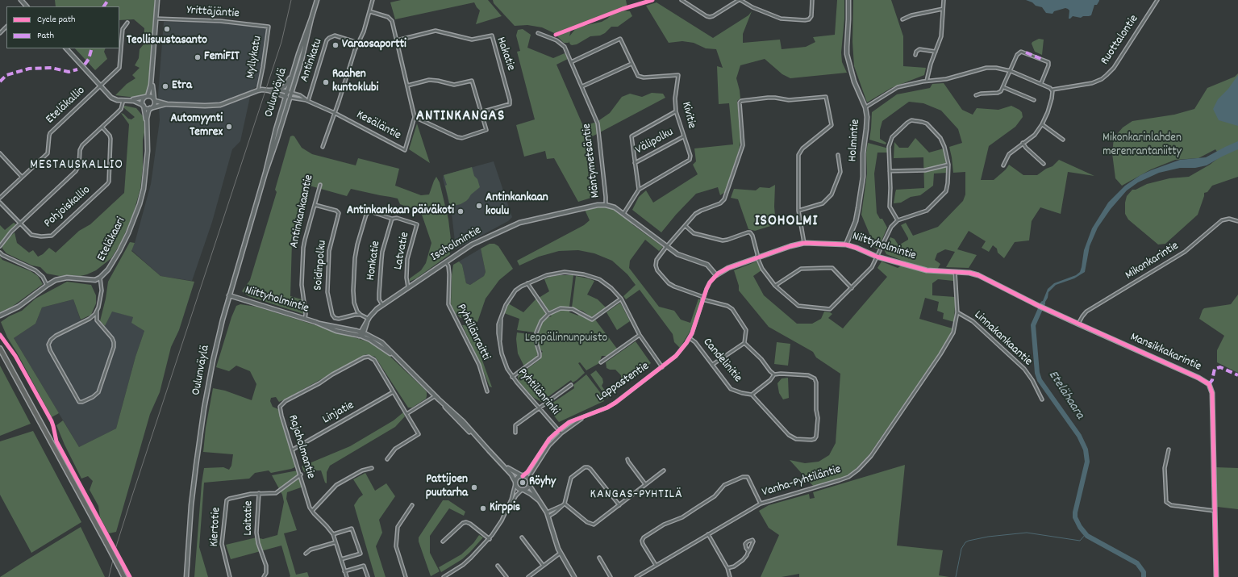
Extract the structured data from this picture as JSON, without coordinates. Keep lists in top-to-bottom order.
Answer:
{
  "streets": {
    "street": [
      "Yrittäjäntie",
      "Ruottalontie",
      "Hakatie",
      "Myllykatu",
      "Antinkatu",
      "Oulunväylä",
      "Eteläkallio",
      "Kivitie",
      "Kesäläntie",
      "Holmintie",
      "Välipolku",
      "Mäntymetsäntie",
      "Pohjoiskallio",
      "Antinkankaantie",
      "Eteläkaari",
      "Isoholmintie",
      "Niittyholmintie",
      "Latvatie",
      "Honkatie",
      "Mikonkarintie",
      "Soidinpolku",
      "Pyhtilänraitti",
      "Linnakankaantie",
      "Mansikkakarintie",
      "Candelinitie",
      "Lappastentie",
      "Pyhtilänrinki",
      "Linjatie",
      "Rajaholmantie",
      "Vanha-Pyhtiläntie",
      "Laitatie",
      "Kiertotie"
    ]
  },
  "crossings": [
    ["Yrittäjäntie", "Myllykatu"],
    ["Hakatie", "Kesäläntie"],
    ["Antinkatu", "Kesäläntie"],
    ["Oulunväylä", "Kesäläntie"],
    ["Oulunväylä", "Niittyholmintie"],
    ["Kivitie", "Välipolku"],
    ["Holmintie", "Niittyholmintie"],
    ["Mäntymetsäntie", "Isoholmintie"],
    ["Antinkankaantie", "Niittyholmintie"],
    ["Antinkankaantie", "Soidinpolku"],
    ["Isoholmintie", "Niittyholmintie"],
    ["Isoholmintie", "Latvatie"],
    ["Isoholmintie", "Honkatie"],
    ["Isoholmintie", "Pyhtilänraitti"],
    ["Isoholmintie", "Lappastentie"],
    ["Niittyholmintie", "Mansikkakarintie"],
    ["Niittyholmintie", "Lappastentie"],
    ["Niittyholmintie", "Vanha-Pyhtiläntie"],
    ["Latvatie", "Honkatie"],
    ["Mikonkarintie", "Mansikkakarintie"],
    ["Linnakankaantie", "Vanha-Pyhtiläntie"],
    ["Mansikkakarintie", "Vanha-Pyhtiläntie"],
    ["Candelinitie", "Lappastentie"],
    ["Lappastentie", "Pyhtilänrinki"],
    ["Linjatie", "Rajaholmantie"],
    ["Rajaholmantie", "Kiertotie"],
    ["Laitatie", "Kiertotie"]
  ],
  "districts": [
    "ANTINKANGAS",
    "MESTAUSKALLIO",
    "ISOHOLMI",
    "KANGAS-PYHTILÄ"
  ],
  "water": ["Etelähaara"],
  "parks": ["Mikonkarinlahden merenrantaniitty", "Leppälinnunpuisto"],
  "places": [
    "Teollisuustasanto",
    "Varaosaportti",
    "FemiFIT",
    "Raahen kuntoklubi",
    "Etra",
    "Automyynti Temrex",
    "Antinkankaan koulu",
    "Antinkankaan päiväkoti",
    "Röyhy",
    "Pattijoen puutarha",
    "Kirppis"
  ],
  "legend": ["Cycle path", "Path"]
}
